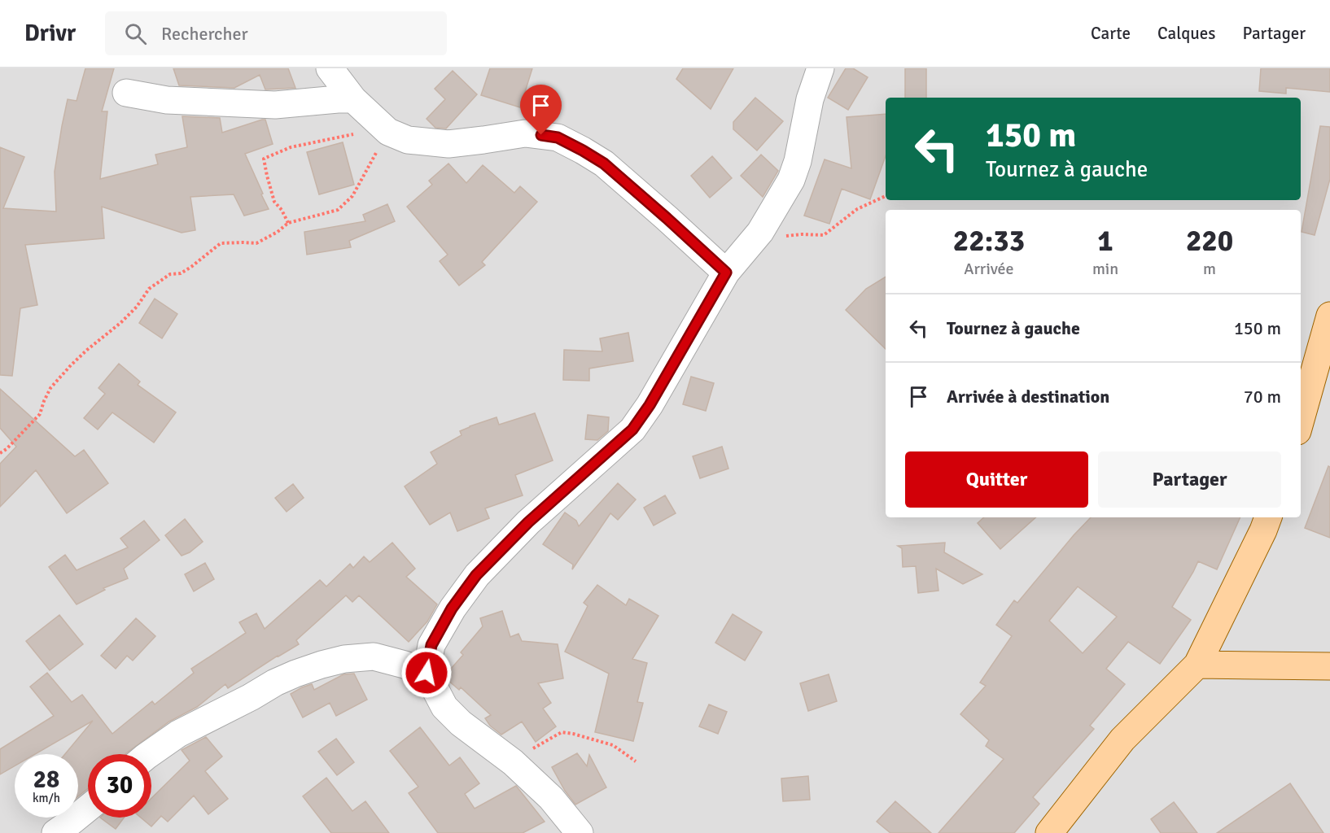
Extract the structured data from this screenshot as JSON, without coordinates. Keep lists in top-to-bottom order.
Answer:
{
  "page": {
    "header": "Drivr",
    "search": "Rechercher",
    "nav": ["Carte", "Calques", "Partager"],
    "turn": ["150 m", "Tournez à gauche"],
    "eta": [
      "22:33",
      "Arrivée",
      "1",
      "min",
      "220",
      "m"
    ],
    "list": [
      {
        "name": "Tournez à gauche",
        "value": "150 m"
      },
      {
        "name": "Arrivée à destination",
        "value": "70 m"
      }
    ],
    "buttons": ["Quitter", "Partager"],
    "speed": "28 km/h",
    "limit": "30"
  }
}
